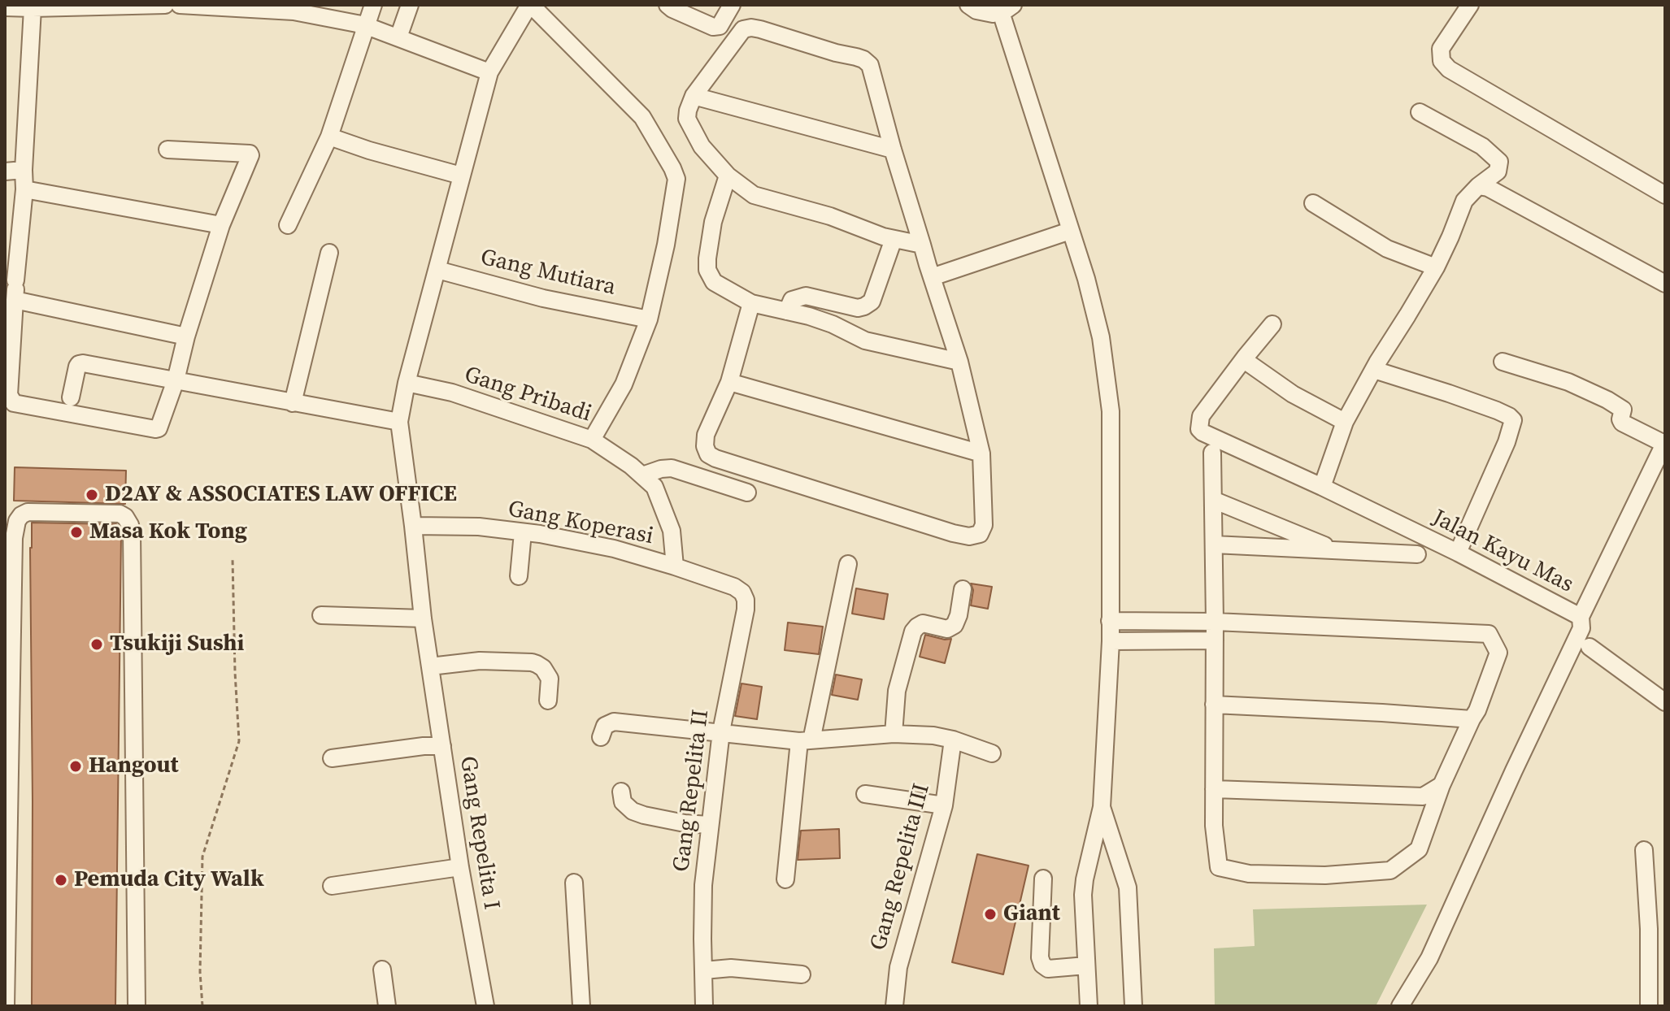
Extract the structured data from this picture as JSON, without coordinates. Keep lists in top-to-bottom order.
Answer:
{
  "streets": {
    "street": [
      "Gang Mutiara",
      "Gang Pribadi",
      "Gang Koperasi",
      "Jalan Kayu Mas",
      "Gang Repelita II",
      "Gang Repelita I",
      "Gang Repelita III"
    ]
  },
  "crossings": [
    ["Gang Mutiara", "Gang Repelita I"],
    ["Gang Pribadi", "Gang Koperasi"],
    ["Gang Pribadi", "Gang Repelita I"],
    ["Gang Koperasi", "Gang Repelita II"],
    ["Gang Koperasi", "Gang Repelita I"]
  ],
  "places": [
    "D2AY & ASSOCIATES LAW OFFICE",
    "Masa Kok Tong",
    "Tsukiji Sushi",
    "Hangout",
    "Pemuda City Walk",
    "Giant"
  ]
}
